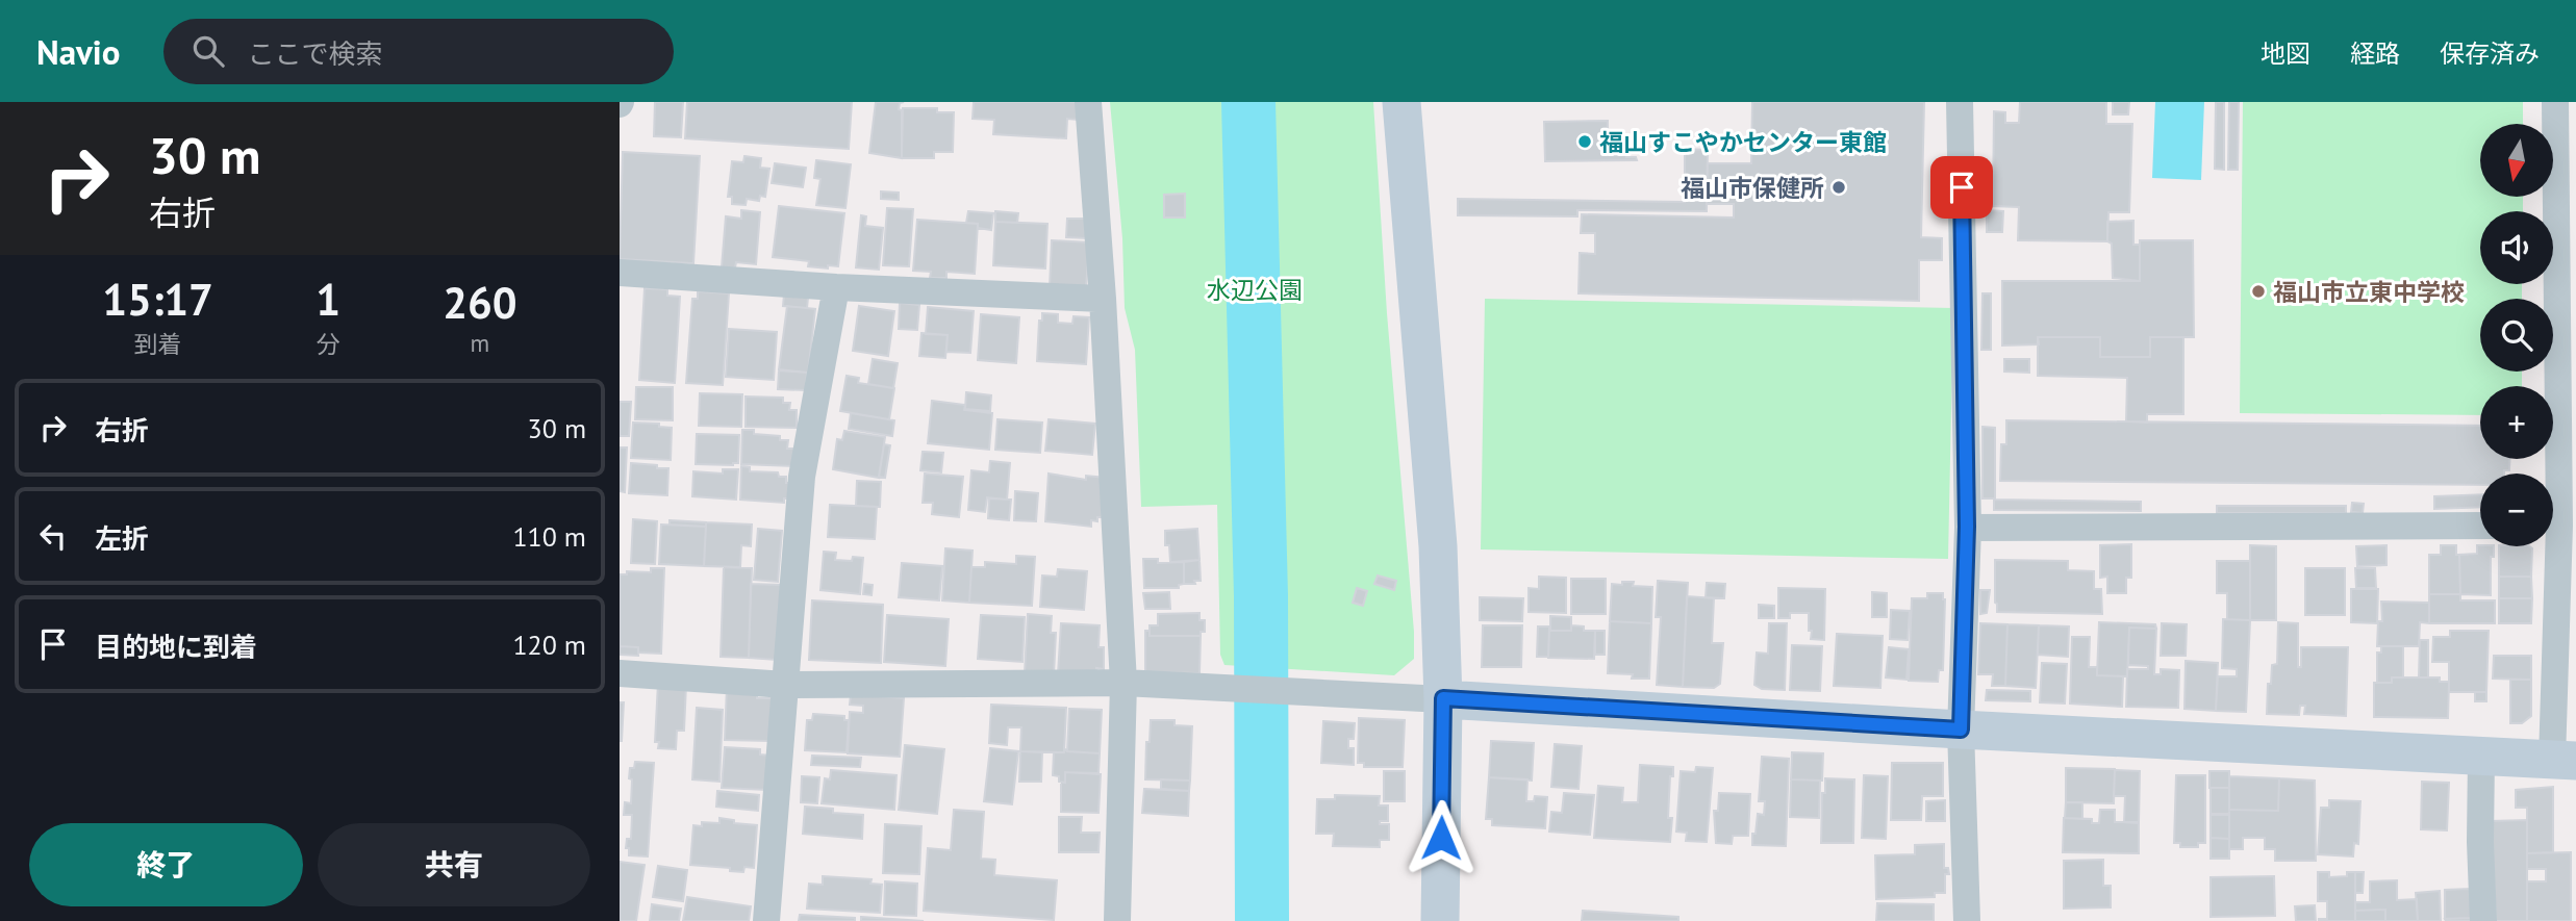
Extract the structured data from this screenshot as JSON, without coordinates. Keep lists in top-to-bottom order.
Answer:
{
  "parks": ["水辺公園"],
  "places": ["福山すこやかセンター東館", "福山市保健所", "福山市立東中学校"],
  "north": "bottom",
  "page": {
    "header": "Navio",
    "search": "ここで検索",
    "nav": ["地図", "経路", "保存済み"],
    "turn": ["30 m", "右折"],
    "map_buttons": ["+", "−"],
    "eta": [
      "15:17",
      "到着",
      "1",
      "分",
      "260",
      "m"
    ],
    "list": [
      {
        "name": "右折",
        "value": "30 m"
      },
      {
        "name": "左折",
        "value": "110 m"
      },
      {
        "name": "目的地に到着",
        "value": "120 m"
      }
    ],
    "buttons": ["終了", "共有"]
  }
}
